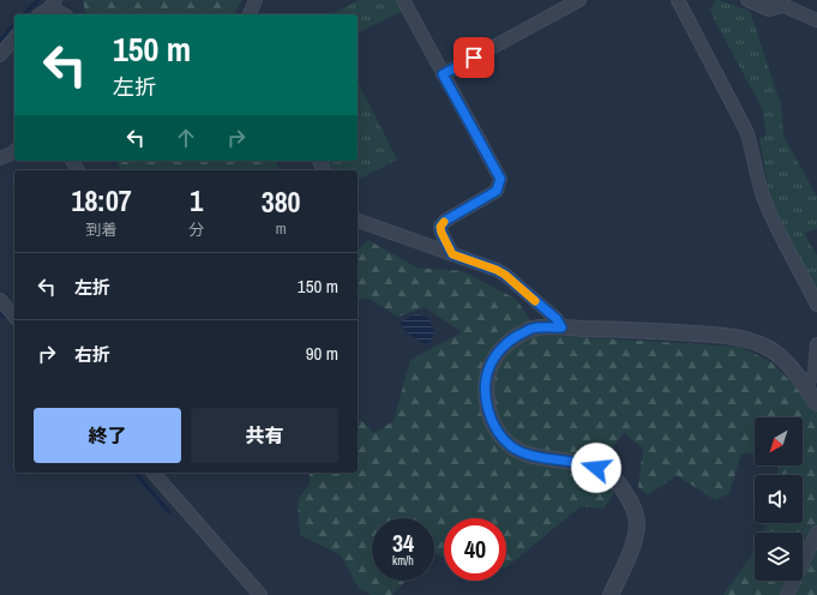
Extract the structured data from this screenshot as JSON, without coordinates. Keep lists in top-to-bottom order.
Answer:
{
  "north": "bottom left",
  "page": {
    "turn": ["150 m", "左折"],
    "eta": [
      "18:07",
      "到着",
      "1",
      "分",
      "380",
      "m"
    ],
    "list": [
      {
        "name": "左折",
        "value": "150 m"
      },
      {
        "name": "右折",
        "value": "90 m"
      }
    ],
    "buttons": ["終了", "共有"],
    "speed": "34 km/h",
    "limit": "40"
  }
}
